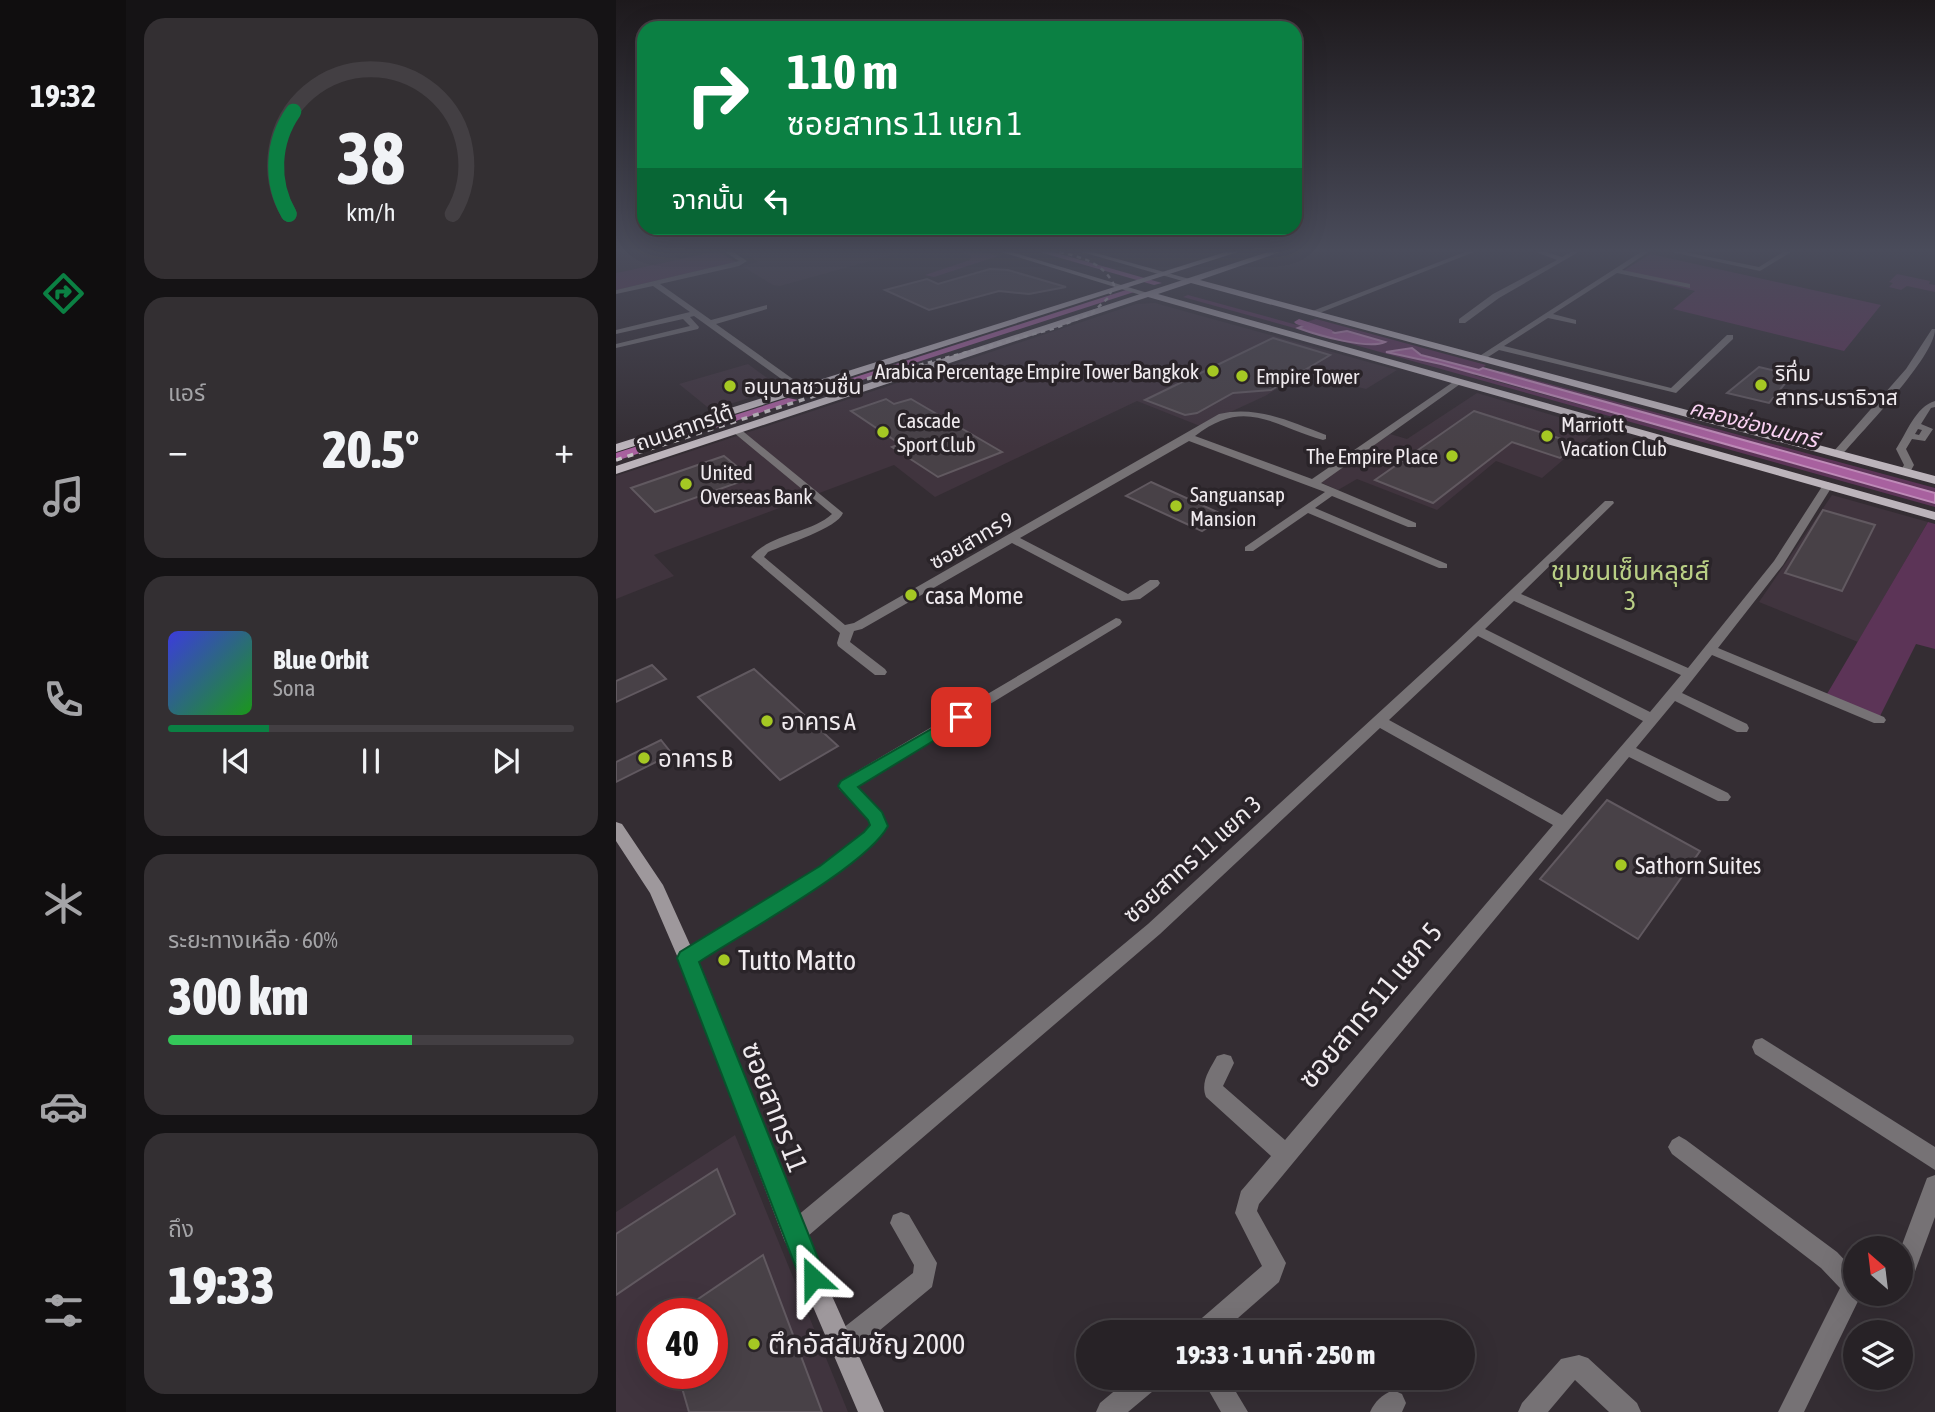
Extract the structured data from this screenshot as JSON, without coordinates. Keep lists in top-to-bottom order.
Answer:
{
  "streets": {
    "main road": ["ถนนสาทรใต้", "ซอยสาทร 11"],
    "street": ["ซอยสาทร 9", "ซอยสาทร 11 แยก 3", "ซอยสาทร 11 แยก 5"]
  },
  "crossings": [
    ["ซอยสาทร 11 แยก 3", "ซอยสาทร 11"]
  ],
  "districts": ["ชุมชนเซ็นหลุยส์ 3"],
  "water": ["คลองช่องนนทรี"],
  "places": [
    "Arabica Percentage Empire Tower Bangkok",
    "Empire Tower",
    "ริทึ่ม สาทร-นราธิวาส",
    "อนุบาลชวนชื่น",
    "Cascade Sport Club",
    "Marriott Vacation Club",
    "The Empire Place",
    "United Overseas Bank",
    "Sanguansap Mansion",
    "casa Mome",
    "อาคาร A",
    "อาคาร B",
    "Sathorn Suites",
    "Tutto Matto",
    "ตึกอัสสัมชัญ 2000"
  ],
  "north": "top left",
  "page": {
    "tabs": "19:32",
    "turn": ["110 m", "ซอยสาทร 11 แยก 1"],
    "then": "จากนั้น",
    "tile": [
      "แอร์",
      ["ระยะทางเหลือ · 60%", "300 km"],
      ["ถึง", "19:33"]
    ],
    "heat": ["−", "20.5°", "+"],
    "song": ["Blue Orbit", "Sona"],
    "limit": "40",
    "trip": "19:33 · 1 นาที · 250 m",
    "gauge": ["38", "km/h"]
  }
}
